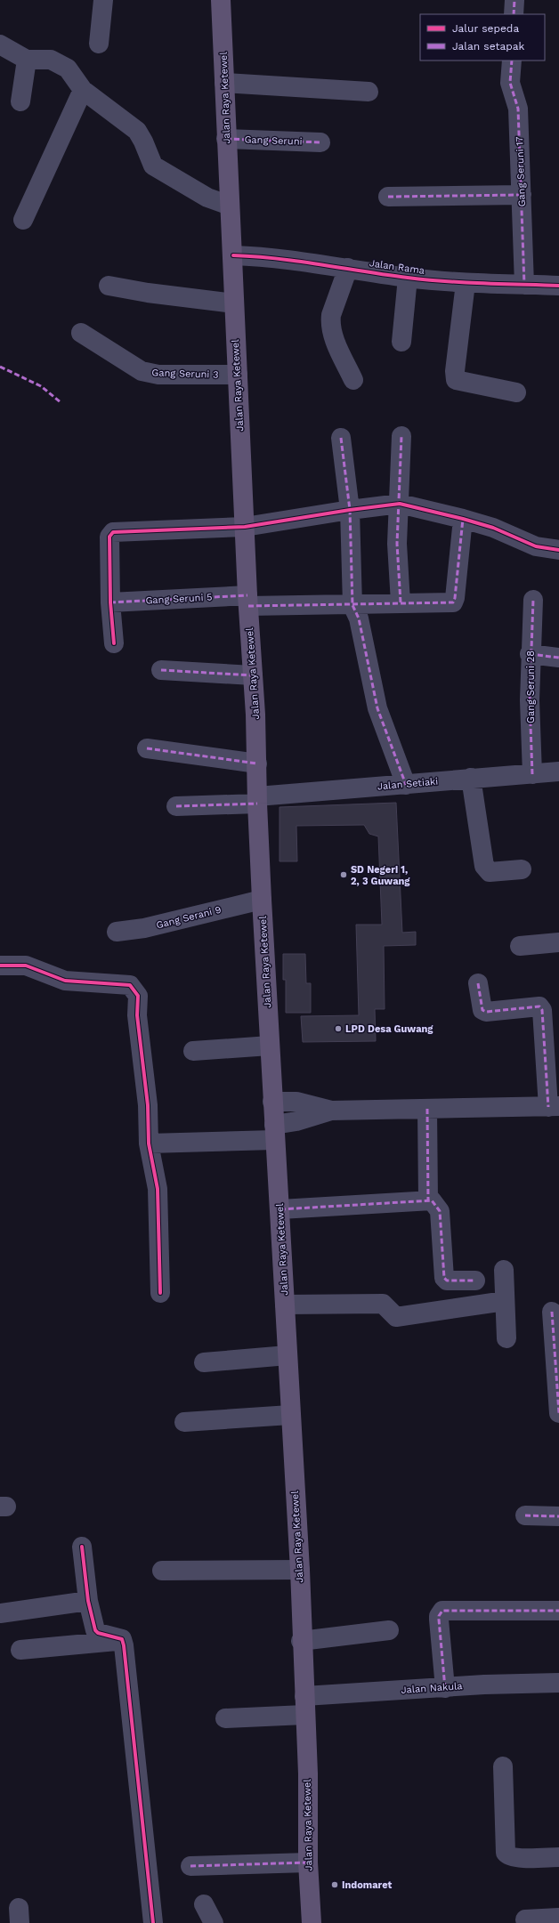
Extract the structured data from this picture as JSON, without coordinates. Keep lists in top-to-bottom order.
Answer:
{
  "streets": {
    "main road": ["Jalan Raya Ketewel"],
    "street": [
      "Gang Seruni",
      "Gang Seruni 17",
      "Jalan Rama",
      "Gang Seruni 3",
      "Gang Seruni 5",
      "Gang Seruni 28",
      "Jalan Setiaki",
      "Gang Serani 9",
      "Jalan Nakula"
    ]
  },
  "crossings": [
    ["Jalan Raya Ketewel", "Gang Seruni"],
    ["Jalan Raya Ketewel", "Jalan Rama"],
    ["Jalan Raya Ketewel", "Gang Seruni 3"],
    ["Jalan Raya Ketewel", "Gang Seruni 5"],
    ["Jalan Raya Ketewel", "Jalan Setiaki"],
    ["Jalan Raya Ketewel", "Gang Serani 9"],
    ["Jalan Raya Ketewel", "Jalan Nakula"],
    ["Gang Seruni 17", "Jalan Rama"],
    ["Gang Seruni 28", "Jalan Setiaki"]
  ],
  "places": ["SD Negeri 1, 2, 3 Guwang", "LPD Desa Guwang", "Indomaret"],
  "legend": ["Jalur sepeda", "Jalan setapak"]
}
